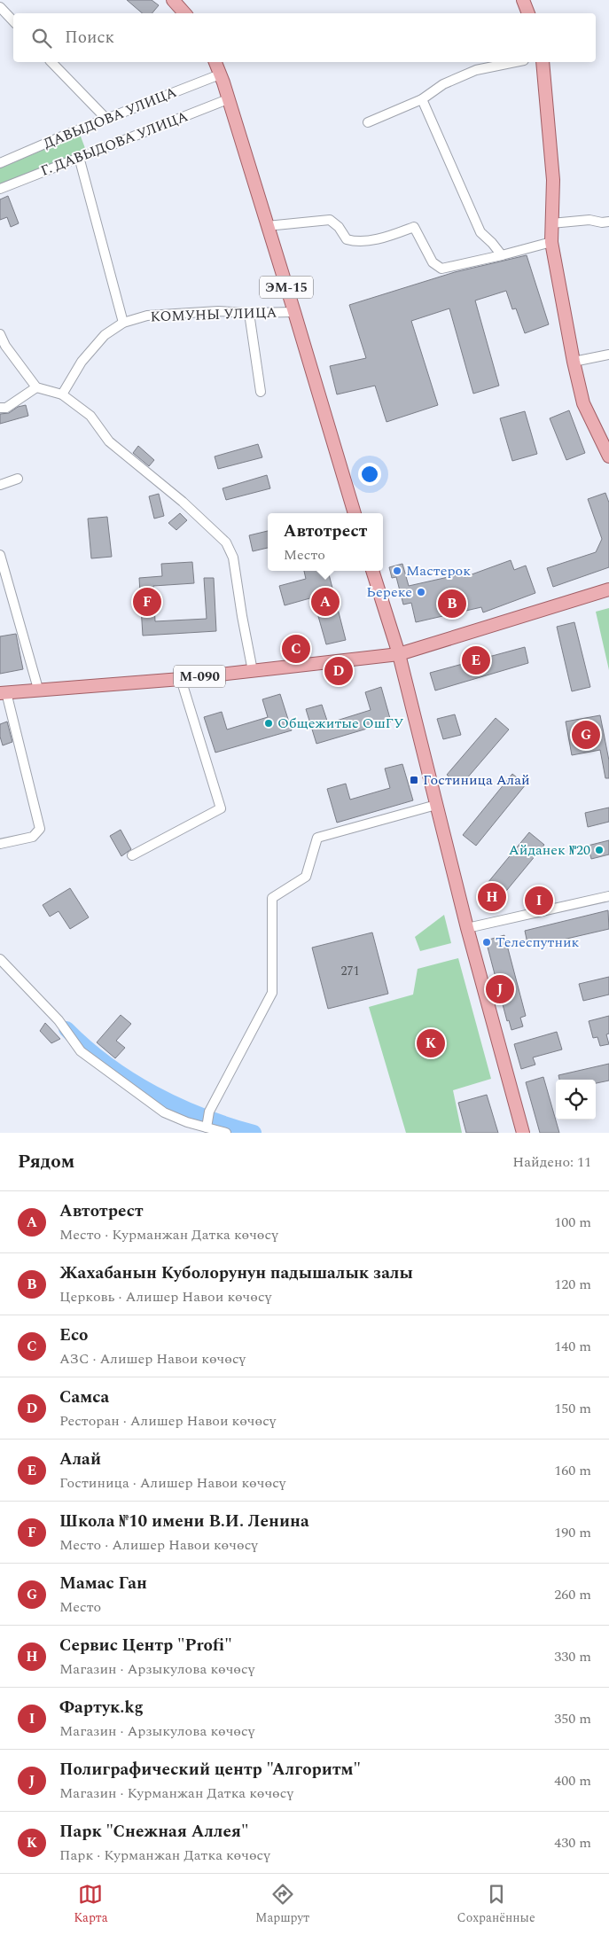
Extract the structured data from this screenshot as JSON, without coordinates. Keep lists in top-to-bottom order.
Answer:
{
  "streets": {
    "main road": ["ЭМ-15", "М-090"],
    "street": ["ДАВЫДОВА УЛИЦА", "Г. ДАВЫДОВА УЛИЦА", "КОМУНЫ УЛИЦА"]
  },
  "crossings": [
    ["ДАВЫДОВА УЛИЦА", "ЭМ-15"],
    ["Г. ДАВЫДОВА УЛИЦА", "ЭМ-15"],
    ["ЭМ-15", "КОМУНЫ УЛИЦА"]
  ],
  "places": {
    "other": [
      "Мастерок",
      "Ьереке",
      "Общежитые ОшГУ",
      "Айданек №20",
      "Телеспутник"
    ],
    "transit": ["Гостиница Алай"]
  },
  "house_numbers": ["271"],
  "page": {
    "search": "Поиск",
    "popup": ["Автотрест", "Место"],
    "pins": [
      "A",
      "F",
      "B",
      "C",
      "E",
      "D",
      "G",
      "H",
      "I",
      "J",
      "K"
    ],
    "heading": ["Рядом", "Найдено: 11"],
    "list": [
      {
        "mark": "A",
        "name": "Автотрест",
        "note": "Место · Курманжан Датка көчөсү",
        "value": "100 m"
      },
      {
        "mark": "B",
        "name": "Жахабанын Куболорунун падышалык залы",
        "note": "Церковь · Алишер Навои көчөсү",
        "value": "120 m"
      },
      {
        "mark": "C",
        "name": "Есо",
        "note": "АЗС · Алишер Навои көчөсү",
        "value": "140 m"
      },
      {
        "mark": "D",
        "name": "Самса",
        "note": "Ресторан · Алишер Навои көчөсү",
        "value": "150 m"
      },
      {
        "mark": "E",
        "name": "Алай",
        "note": "Гостиница · Алишер Навои көчөсү",
        "value": "160 m"
      },
      {
        "mark": "F",
        "name": "Школа №10 имени В.И. Ленина",
        "note": "Место · Алишер Навои көчөсү",
        "value": "190 m"
      },
      {
        "mark": "G",
        "name": "Мамас Ган",
        "note": "Место",
        "value": "260 m"
      },
      {
        "mark": "H",
        "name": "Сервис Центр \"Profi\"",
        "note": "Магазин · Арзыкулова көчөсү",
        "value": "330 m"
      },
      {
        "mark": "I",
        "name": "Фартук.kg",
        "note": "Магазин · Арзыкулова көчөсү",
        "value": "350 m"
      },
      {
        "mark": "J",
        "name": "Полиграфический центр \"Алгоритм\"",
        "note": "Магазин · Курманжан Датка көчөсү",
        "value": "400 m"
      },
      {
        "mark": "K",
        "name": "Парк \"Снежная Аллея\"",
        "note": "Парк · Курманжан Датка көчөсү",
        "value": "430 m"
      }
    ],
    "nav": ["Карта", "Маршрут", "Сохранённые"]
  }
}
